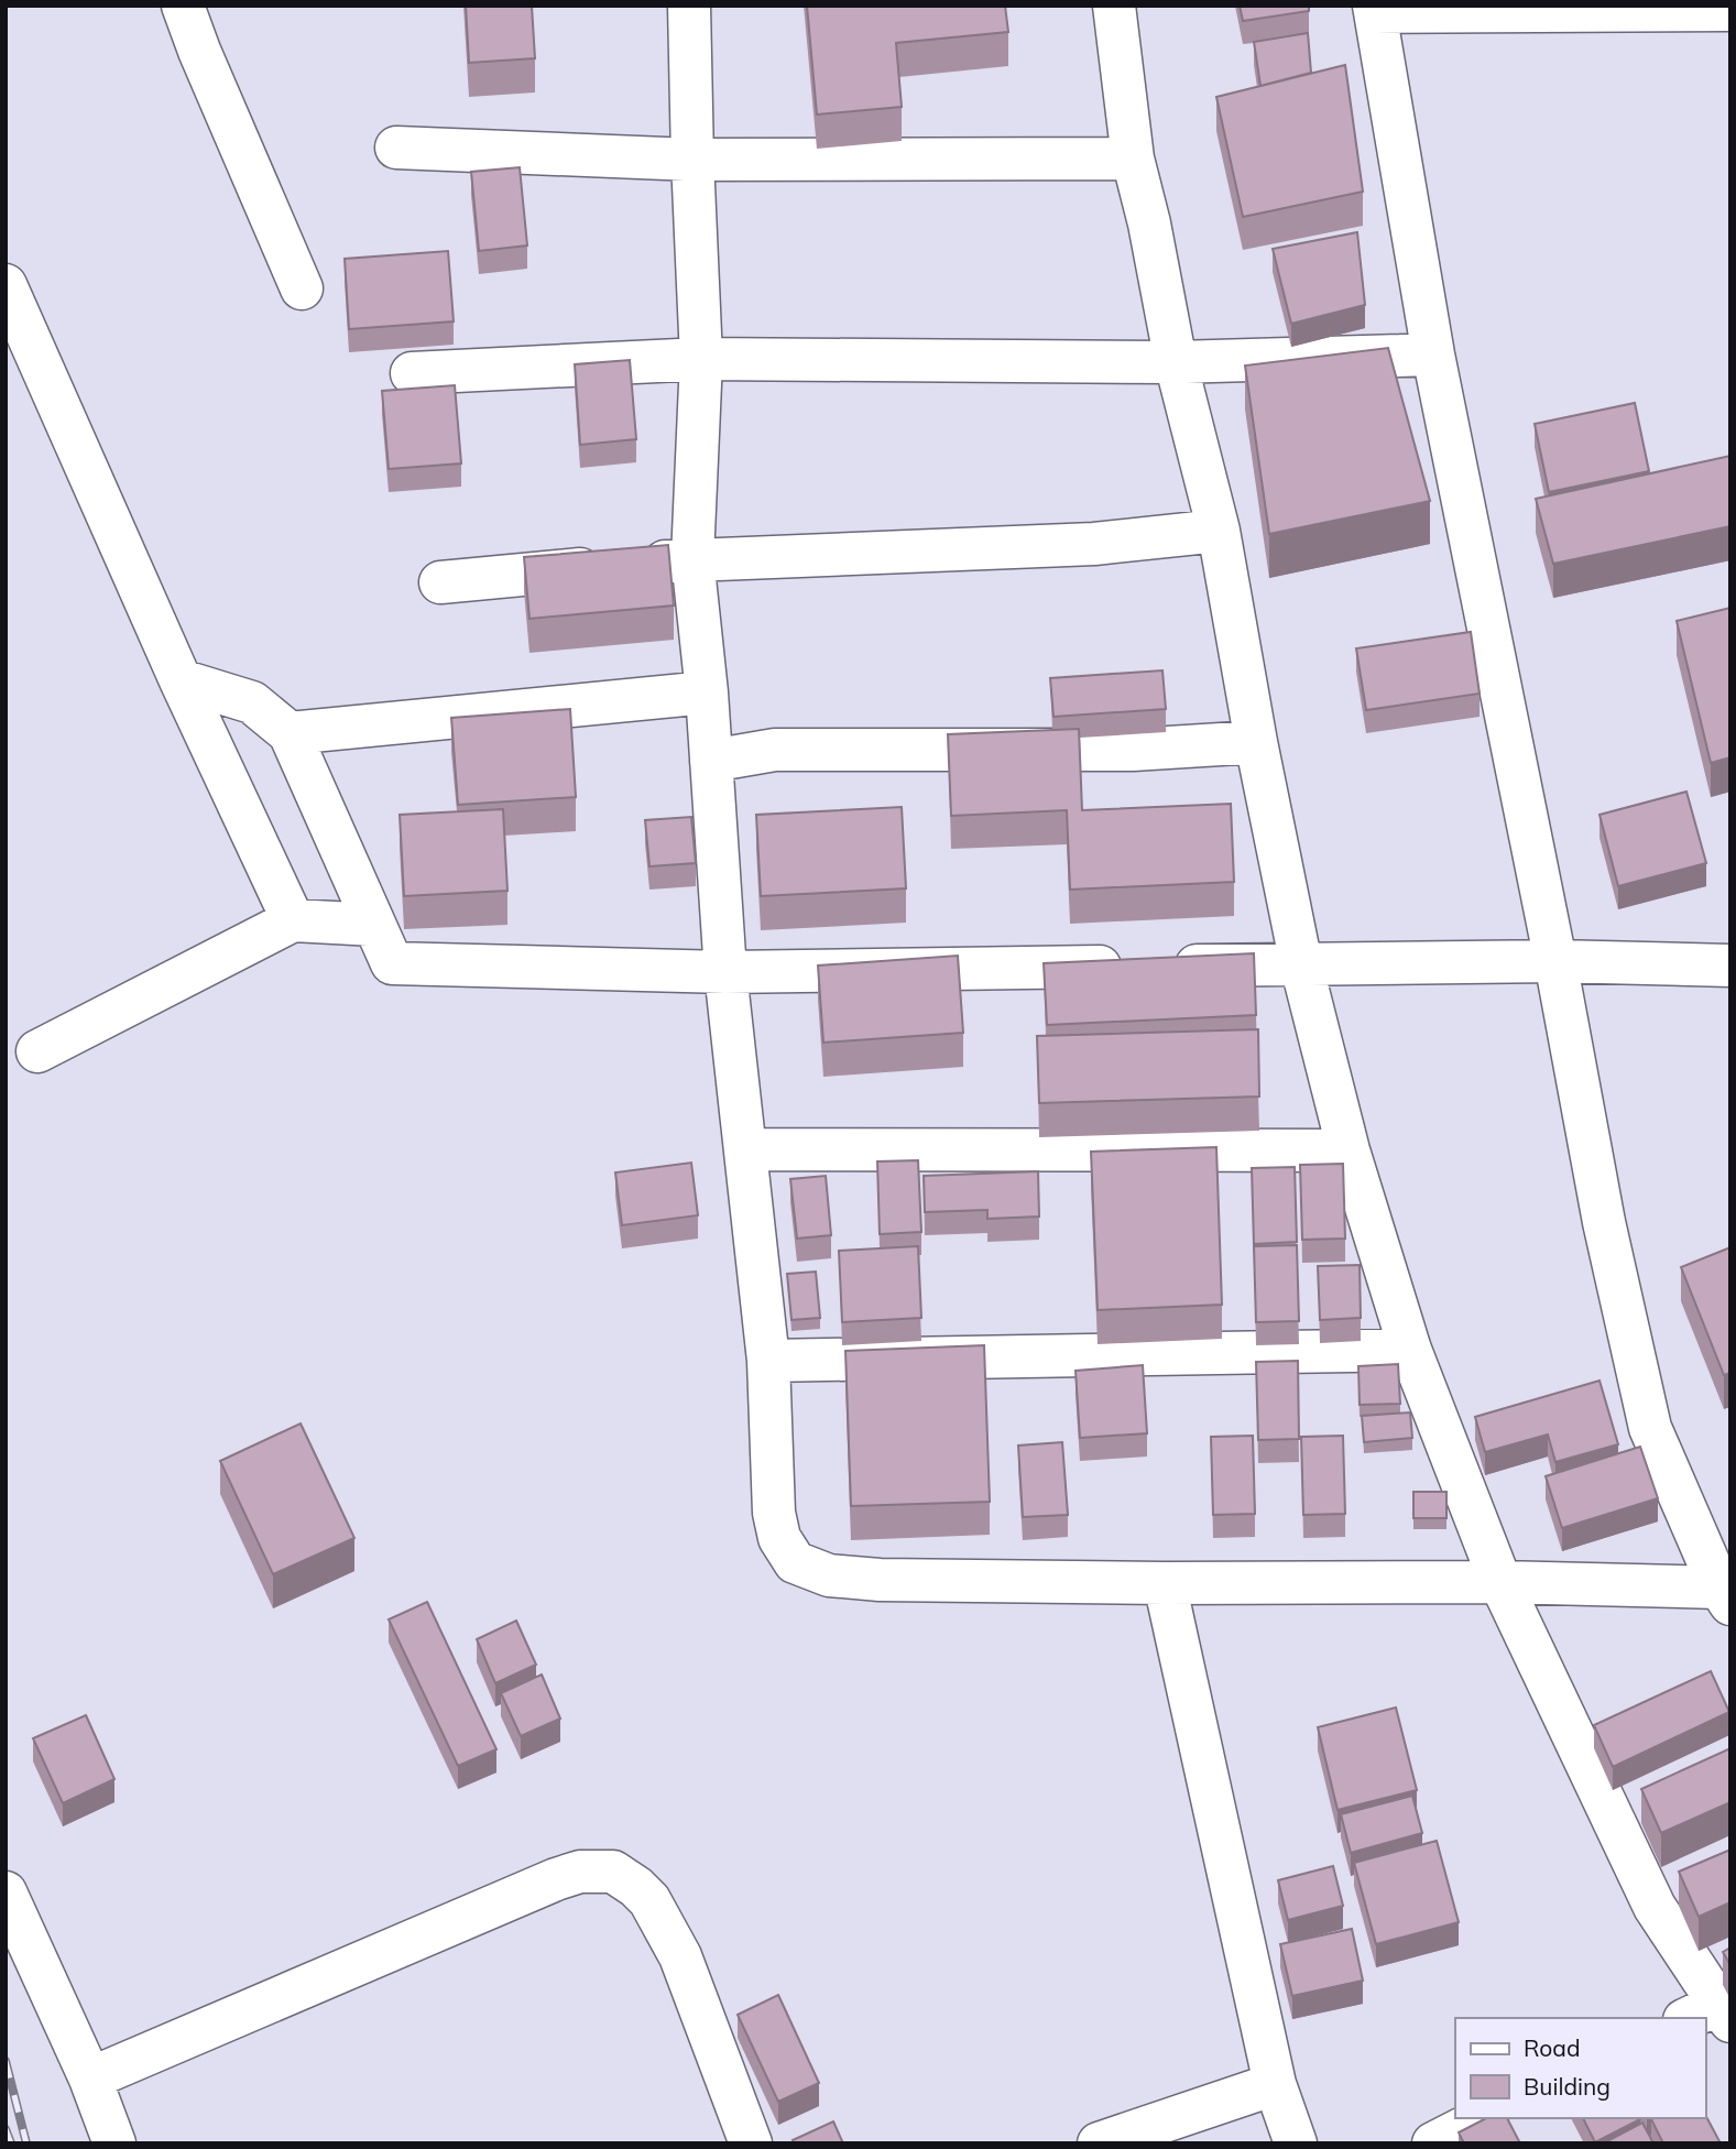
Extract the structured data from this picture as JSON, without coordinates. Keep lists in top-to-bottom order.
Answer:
{
  "legend": ["Road", "Building"]
}
